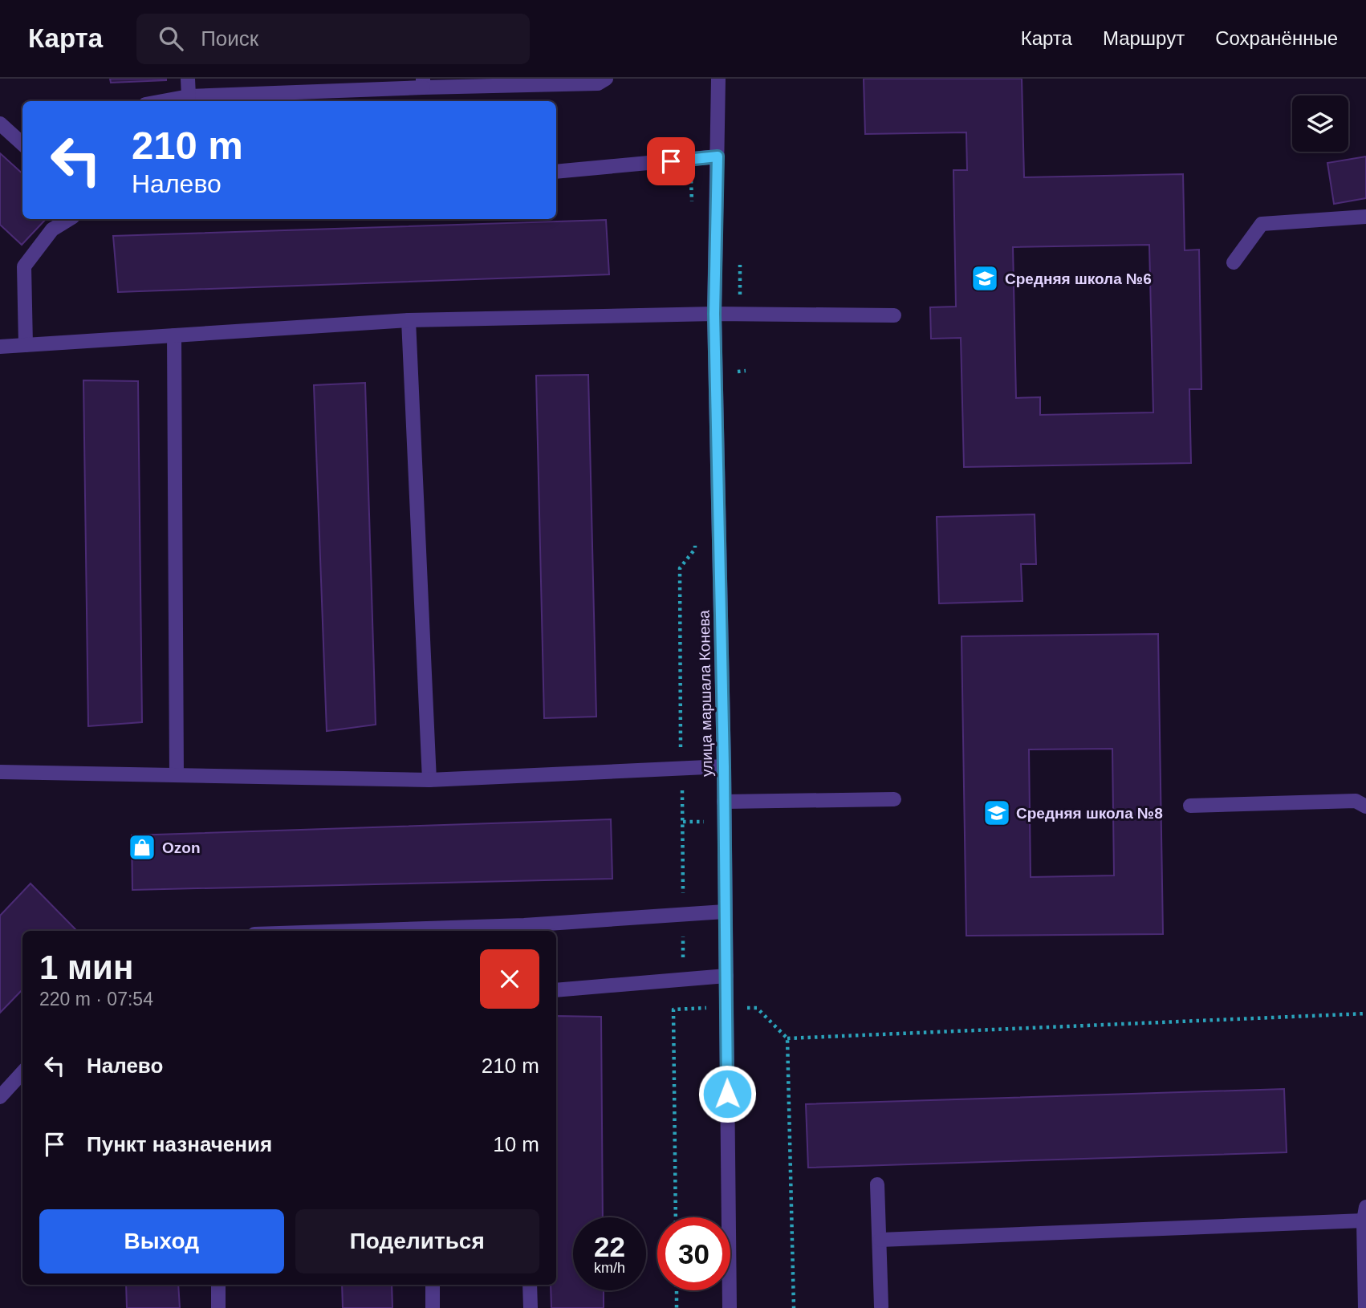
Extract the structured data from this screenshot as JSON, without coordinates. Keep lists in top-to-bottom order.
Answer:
{
  "streets": {
    "street": ["улица маршала Конева"]
  },
  "places": {
    "school or university": ["Средняя школа №6", "Средняя школа №8"],
    "shop": ["Ozon"]
  },
  "page": {
    "header": "Карта",
    "search": "Поиск",
    "nav": ["Карта", "Маршрут", "Сохранённые"],
    "turn": ["210 m", "Налево"],
    "heading": ["1 мин", "220 m · 07:54"],
    "list": [
      {
        "name": "Налево",
        "value": "210 m"
      },
      {
        "name": "Пункт назначения",
        "value": "10 m"
      }
    ],
    "buttons": ["Выход", "Поделиться"],
    "speed": "22 km/h",
    "limit": "30"
  }
}
